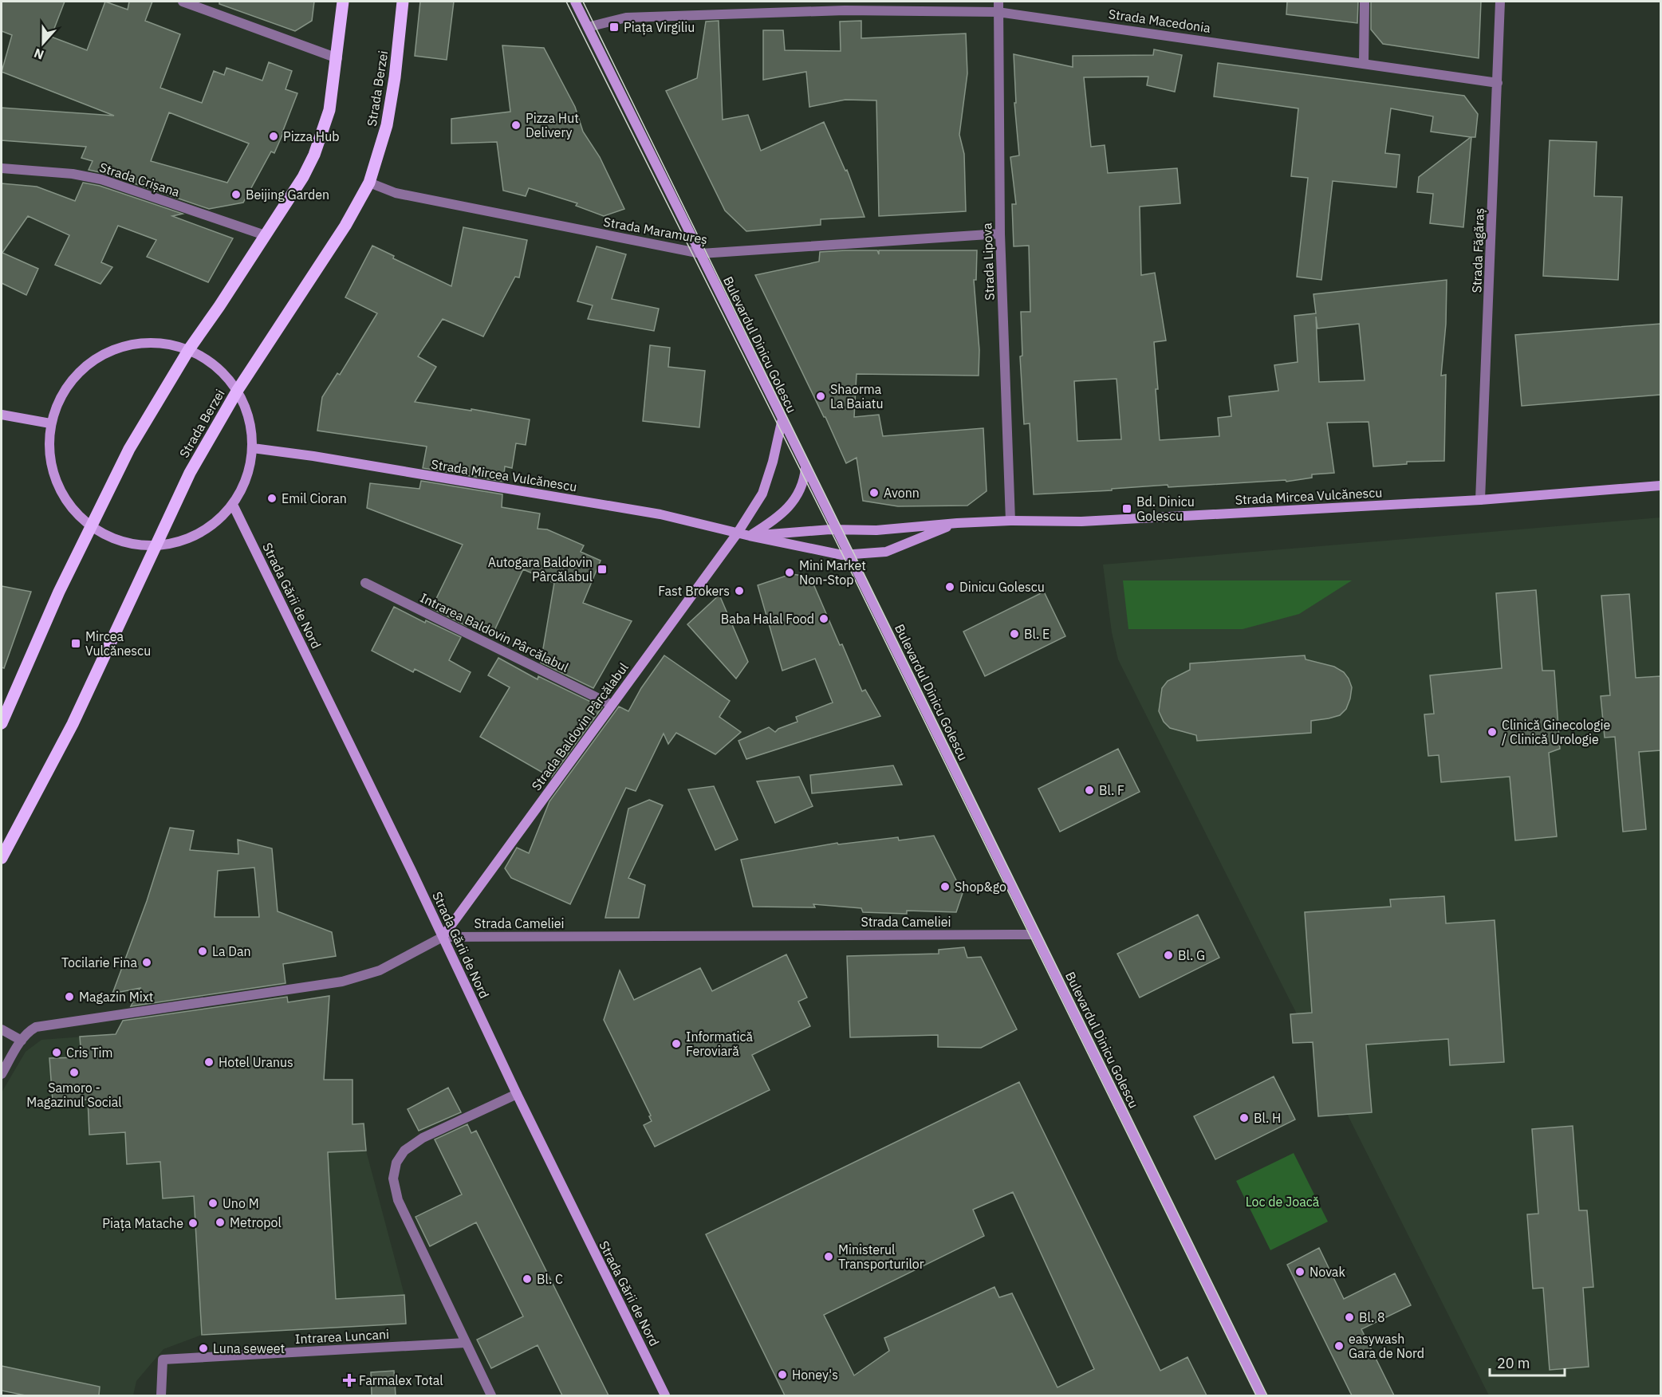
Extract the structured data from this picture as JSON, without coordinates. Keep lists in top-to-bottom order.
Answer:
{
  "streets": {
    "main road": [
      "Strada Berzei",
      "Bulevardul Dinicu Golescu",
      "Strada Mircea Vulcănescu",
      "Strada Gării de Nord",
      "Strada Baldovin Pârcălabul"
    ],
    "street": [
      "Strada Macedonia",
      "Strada Crișana",
      "Strada Maramureș",
      "Strada Făgăraș",
      "Strada Lipova",
      "Intrarea Baldovin Pârcălabul",
      "Strada Cameliei",
      "Intrarea Luncani"
    ]
  },
  "crossings": [
    ["Strada Macedonia", "Strada Făgăraș"],
    ["Strada Macedonia", "Strada Lipova"],
    ["Strada Macedonia", "Bulevardul Dinicu Golescu"],
    ["Strada Berzei", "Strada Maramureș"],
    ["Strada Maramureș", "Strada Lipova"],
    ["Strada Maramureș", "Bulevardul Dinicu Golescu"],
    ["Strada Făgăraș", "Strada Mircea Vulcănescu"],
    ["Strada Lipova", "Strada Mircea Vulcănescu"],
    ["Bulevardul Dinicu Golescu", "Strada Mircea Vulcănescu"],
    ["Bulevardul Dinicu Golescu", "Strada Baldovin Pârcălabul"],
    ["Bulevardul Dinicu Golescu", "Strada Cameliei"],
    ["Strada Mircea Vulcănescu", "Strada Baldovin Pârcălabul"],
    ["Strada Gării de Nord", "Strada Baldovin Pârcălabul"],
    ["Strada Gării de Nord", "Strada Cameliei"],
    ["Intrarea Baldovin Pârcălabul", "Strada Baldovin Pârcălabul"],
    ["Strada Baldovin Pârcălabul", "Strada Cameliei"]
  ],
  "parks": ["Loc de Joacă"],
  "places": {
    "transit": [
      "Piața Virgiliu",
      "Bd. Dinicu Golescu",
      "Autogara Baldovin Pârcălabul",
      "Mircea Vulcănescu"
    ],
    "other": [
      "Pizza Hut Delivery",
      "Pizza Hub",
      "Beijing Garden",
      "Shaorma La Baiatu",
      "Avonn",
      "Emil Cioran",
      "Mini Market Non-Stop",
      "Dinicu Golescu",
      "Fast Brokers",
      "Baba Halal Food",
      "Bl. E",
      "Clinică Ginecologie / Clinică Urologie",
      "Bl. F",
      "Shop&go",
      "La Dan",
      "Bl. G",
      "Tocilarie Fina",
      "Magazin Mixt",
      "Informatică Feroviară",
      "Cris Tim",
      "Hotel Uranus",
      "Samoro - Magazinul Social",
      "Bl. H",
      "Uno M",
      "Metropol",
      "Piața Matache",
      "Ministerul Transporturilor",
      "Novak",
      "Bl. C",
      "Bl. 8",
      "easywash Gara de Nord",
      "Luna seweet",
      "Honey's"
    ],
    "health": ["Farmalex Total"]
  },
  "scale_bar": "20 m",
  "north": "bottom"
}
